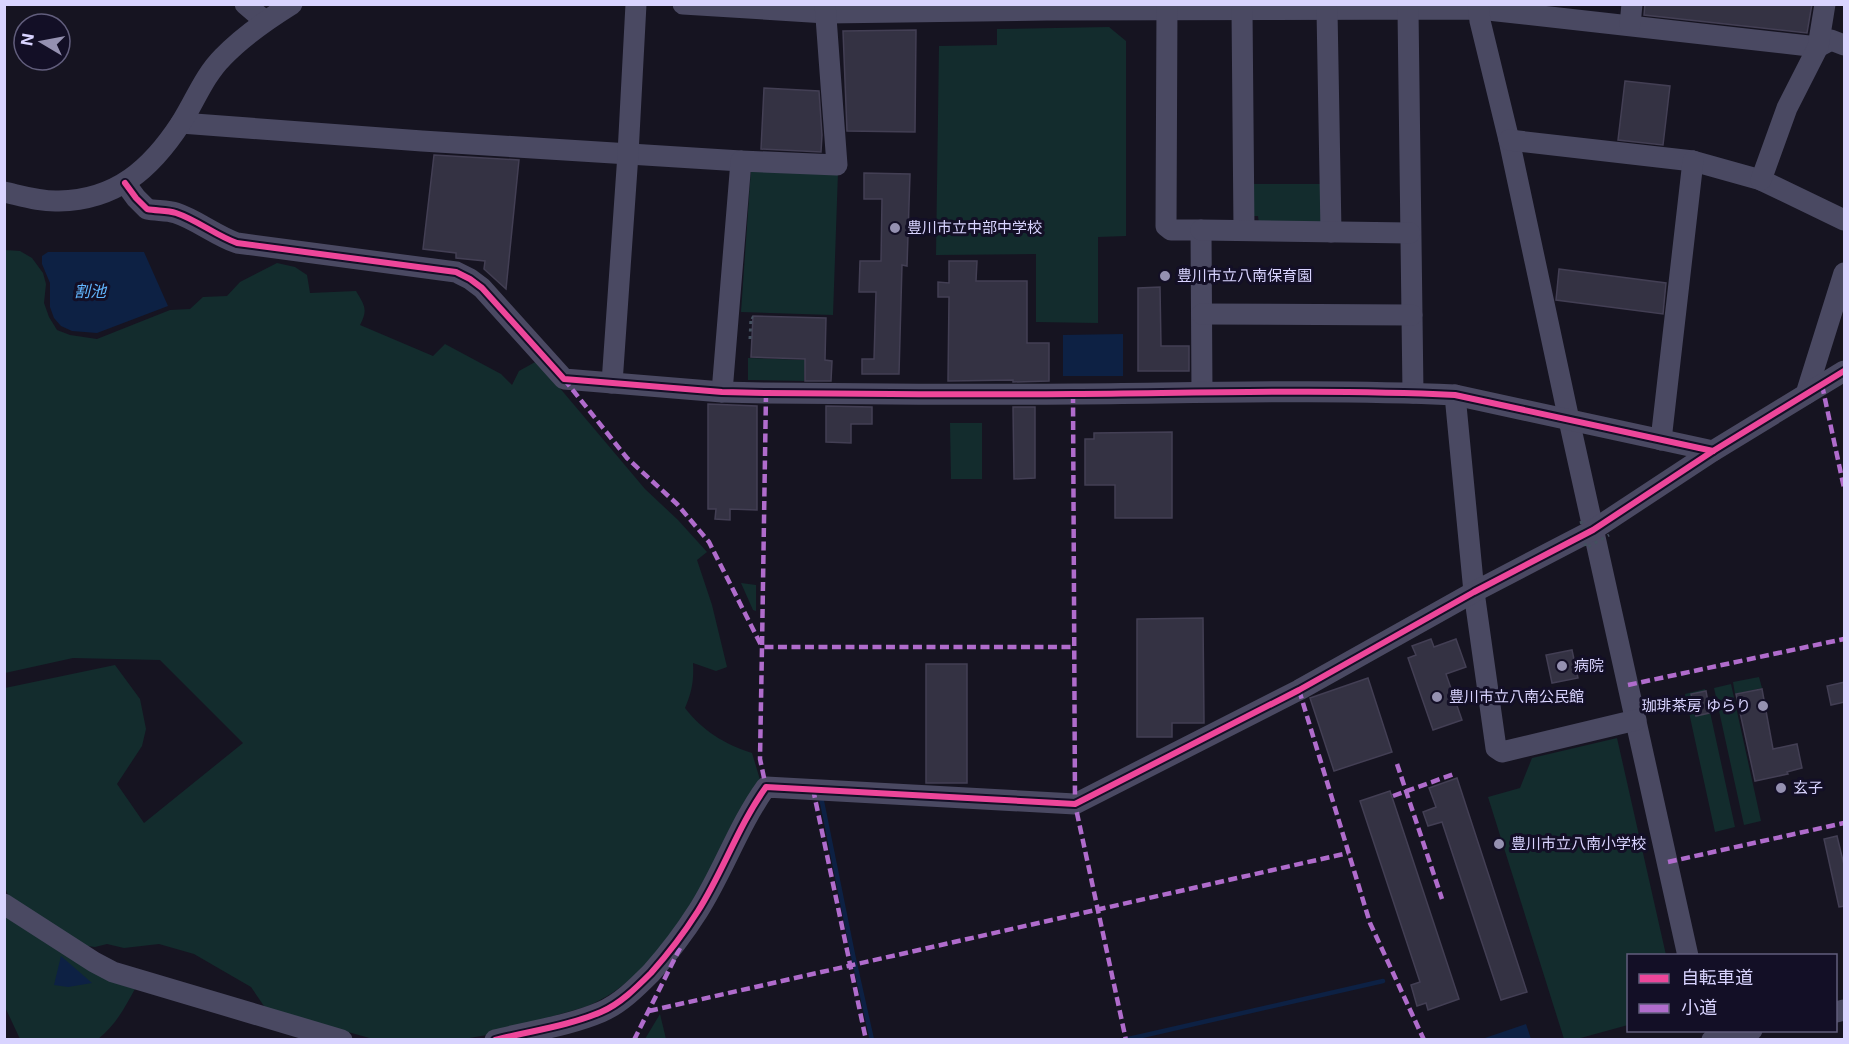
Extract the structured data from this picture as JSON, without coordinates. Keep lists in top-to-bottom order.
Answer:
{
  "water": ["割池"],
  "places": [
    "豊川市立中部中学校",
    "豊川市立八南保育園",
    "病院",
    "豊川市立八南公民館",
    "珈琲茶房 ゆらり",
    "玄子",
    "豊川市立八南小学校"
  ],
  "legend": ["自転車道", "小道"],
  "north": "left"
}
